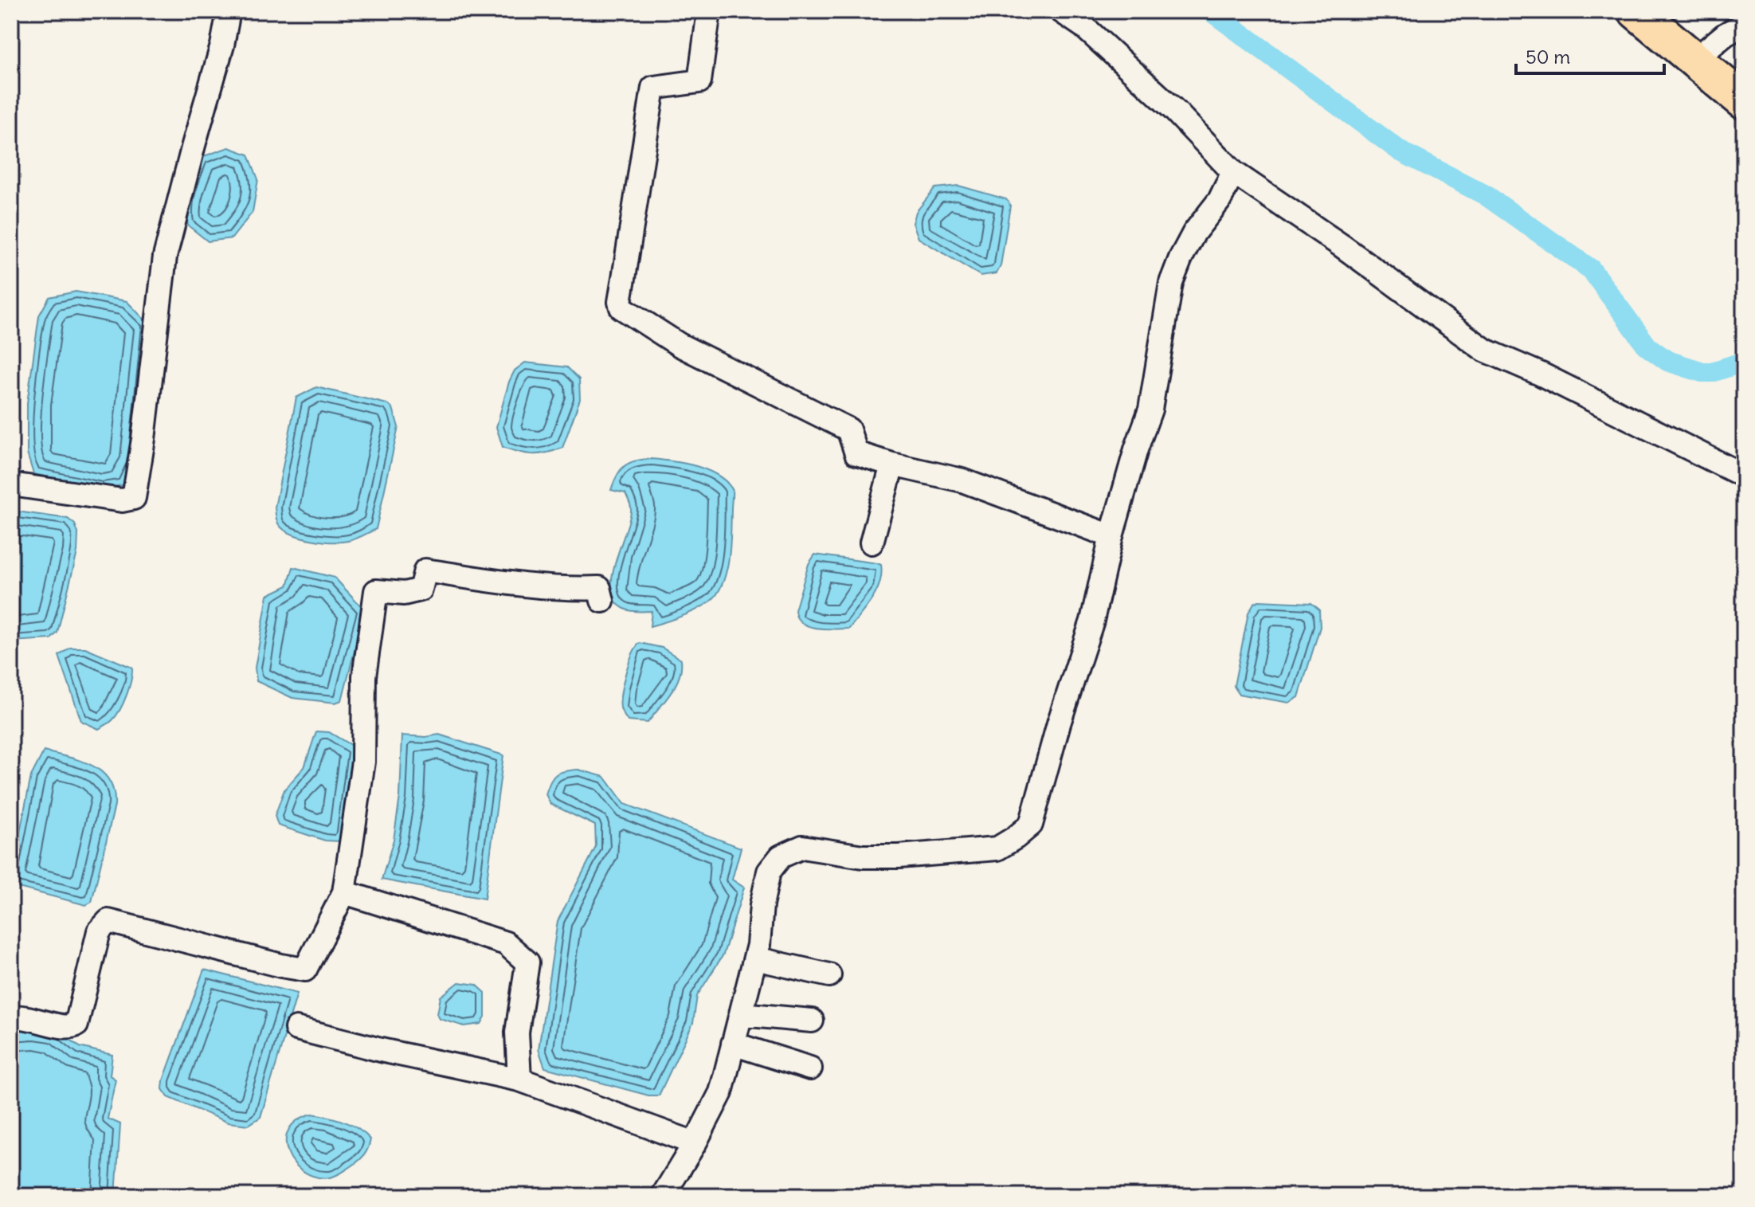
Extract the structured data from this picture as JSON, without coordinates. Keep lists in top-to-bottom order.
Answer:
{
  "scale_bar": "50 m"
}
